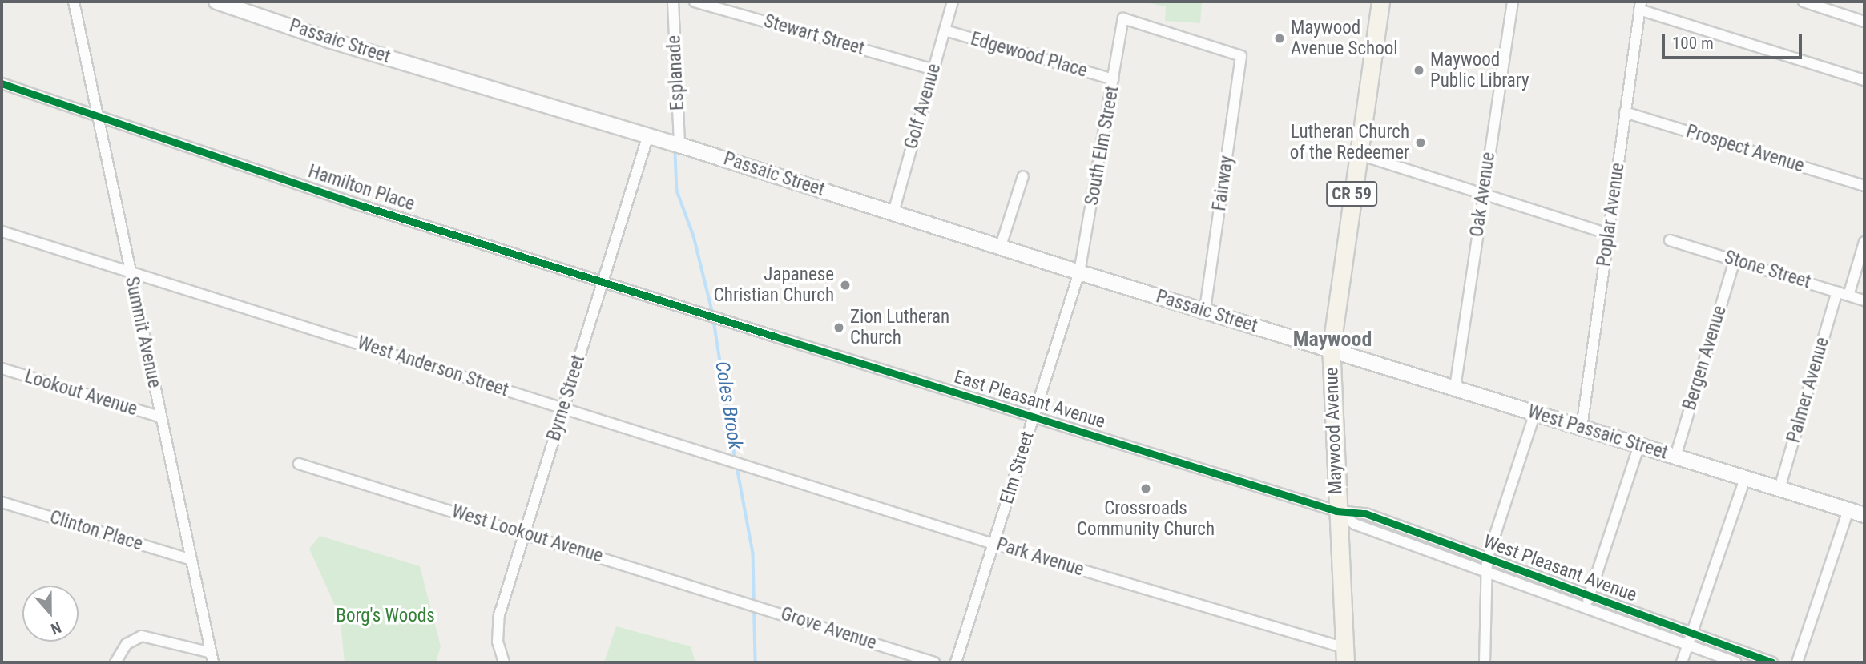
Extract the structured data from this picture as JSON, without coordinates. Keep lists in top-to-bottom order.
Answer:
{
  "streets": {
    "main road": [
      "Passaic Street",
      "CR 59",
      "Maywood Avenue",
      "West Passaic Street"
    ],
    "street": [
      "Stewart Street",
      "Edgewood Place",
      "Esplanade",
      "Golf Avenue",
      "South Elm Street",
      "Prospect Avenue",
      "Fairway",
      "Hamilton Place",
      "Oak Avenue",
      "Poplar Avenue",
      "Stone Street",
      "Summit Avenue",
      "Bergen Avenue",
      "West Anderson Street",
      "Palmer Avenue",
      "Lookout Avenue",
      "Byrne Street",
      "East Pleasant Avenue",
      "Elm Street",
      "Clinton Place",
      "West Lookout Avenue",
      "Park Avenue",
      "West Pleasant Avenue",
      "Grove Avenue"
    ]
  },
  "crossings": [
    ["Stewart Street", "Golf Avenue"],
    ["Passaic Street", "Esplanade"],
    ["Passaic Street", "Golf Avenue"],
    ["Passaic Street", "South Elm Street"],
    ["Passaic Street", "Fairway"],
    ["Passaic Street", "Byrne Street"],
    ["Passaic Street", "Maywood Avenue"],
    ["Passaic Street", "West Passaic Street"],
    ["Passaic Street", "Elm Street"],
    ["Edgewood Place", "Golf Avenue"],
    ["Edgewood Place", "South Elm Street"],
    ["South Elm Street", "Fairway"],
    ["South Elm Street", "Elm Street"],
    ["Prospect Avenue", "Poplar Avenue"],
    ["Hamilton Place", "Summit Avenue"],
    ["Hamilton Place", "Byrne Street"],
    ["Hamilton Place", "East Pleasant Avenue"],
    ["Oak Avenue", "West Passaic Street"],
    ["Poplar Avenue", "West Passaic Street"],
    ["Stone Street", "Bergen Avenue"],
    ["Stone Street", "Palmer Avenue"],
    ["Summit Avenue", "West Anderson Street"],
    ["Summit Avenue", "Lookout Avenue"],
    ["Summit Avenue", "Clinton Place"],
    ["Bergen Avenue", "West Passaic Street"],
    ["West Anderson Street", "Byrne Street"],
    ["West Anderson Street", "Park Avenue"],
    ["Palmer Avenue", "West Passaic Street"],
    ["Byrne Street", "West Lookout Avenue"],
    ["East Pleasant Avenue", "Maywood Avenue"],
    ["East Pleasant Avenue", "Elm Street"],
    ["East Pleasant Avenue", "West Pleasant Avenue"],
    ["Maywood Avenue", "West Passaic Street"],
    ["Maywood Avenue", "Park Avenue"],
    ["Maywood Avenue", "West Pleasant Avenue"],
    ["Elm Street", "Park Avenue"],
    ["West Lookout Avenue", "Grove Avenue"]
  ],
  "districts": ["Maywood"],
  "water": ["Coles Brook"],
  "parks": ["Borg's Woods"],
  "places": [
    "Maywood Avenue School",
    "Maywood Public Library",
    "Lutheran Church of the Redeemer",
    "Japanese Christian Church",
    "Zion Lutheran Church",
    "Crossroads Community Church"
  ],
  "scale_bar": "100 m",
  "north": "bottom"
}
